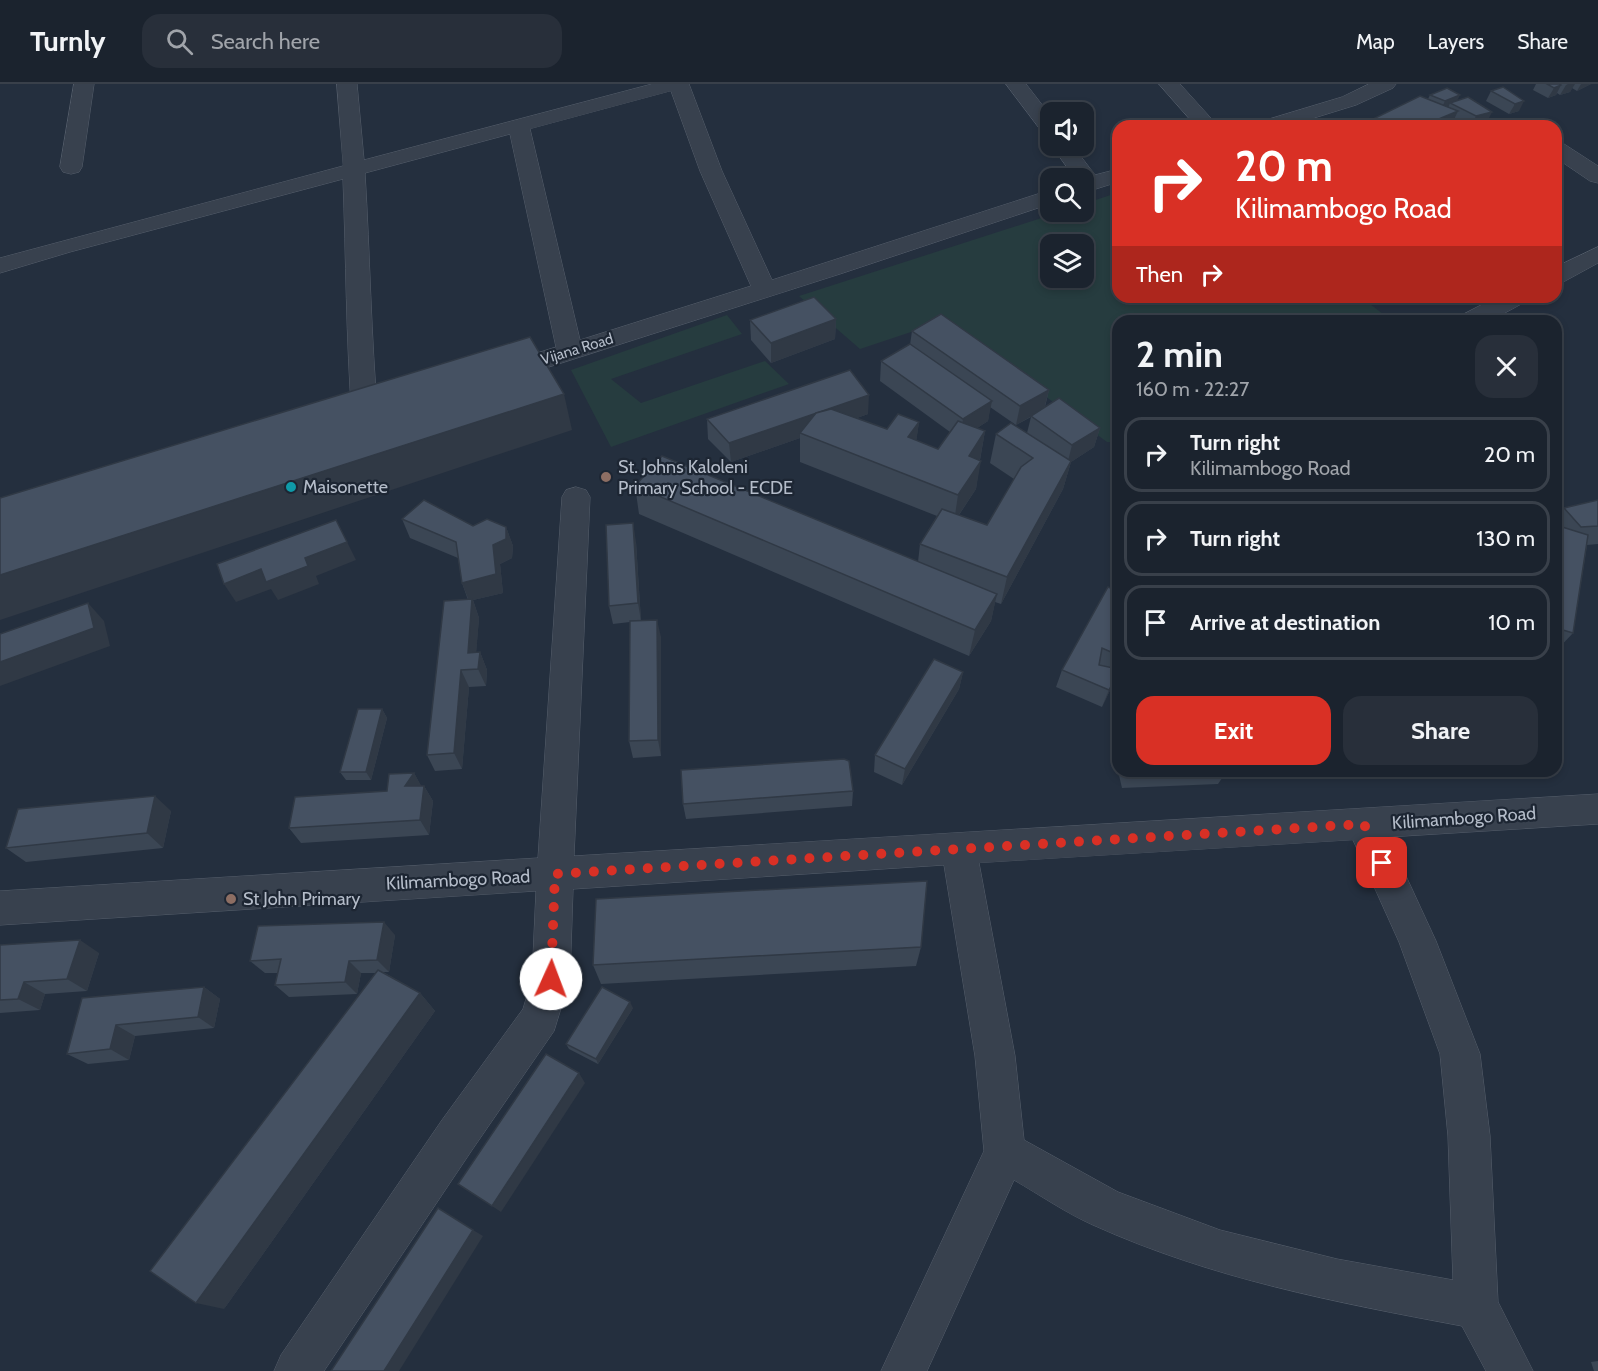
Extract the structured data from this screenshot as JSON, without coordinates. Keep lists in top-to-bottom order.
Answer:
{
  "streets": {
    "street": ["Vijana Road", "Kilimambogo Road"]
  },
  "places": ["St. Johns Kaloleni Primary School - ECDE", "Maisonette", "St John Primary"],
  "page": {
    "header": "Turnly",
    "search": "Search here",
    "nav": ["Map", "Layers", "Share"],
    "turn": ["20 m", "Kilimambogo Road"],
    "then": "Then",
    "heading": ["2 min", "160 m · 22:27"],
    "list": [
      {
        "name": "Turn right",
        "note": "Kilimambogo Road",
        "value": "20 m"
      },
      {
        "name": "Turn right",
        "value": "130 m"
      },
      {
        "name": "Arrive at destination",
        "value": "10 m"
      }
    ],
    "buttons": ["Exit", "Share"]
  }
}
